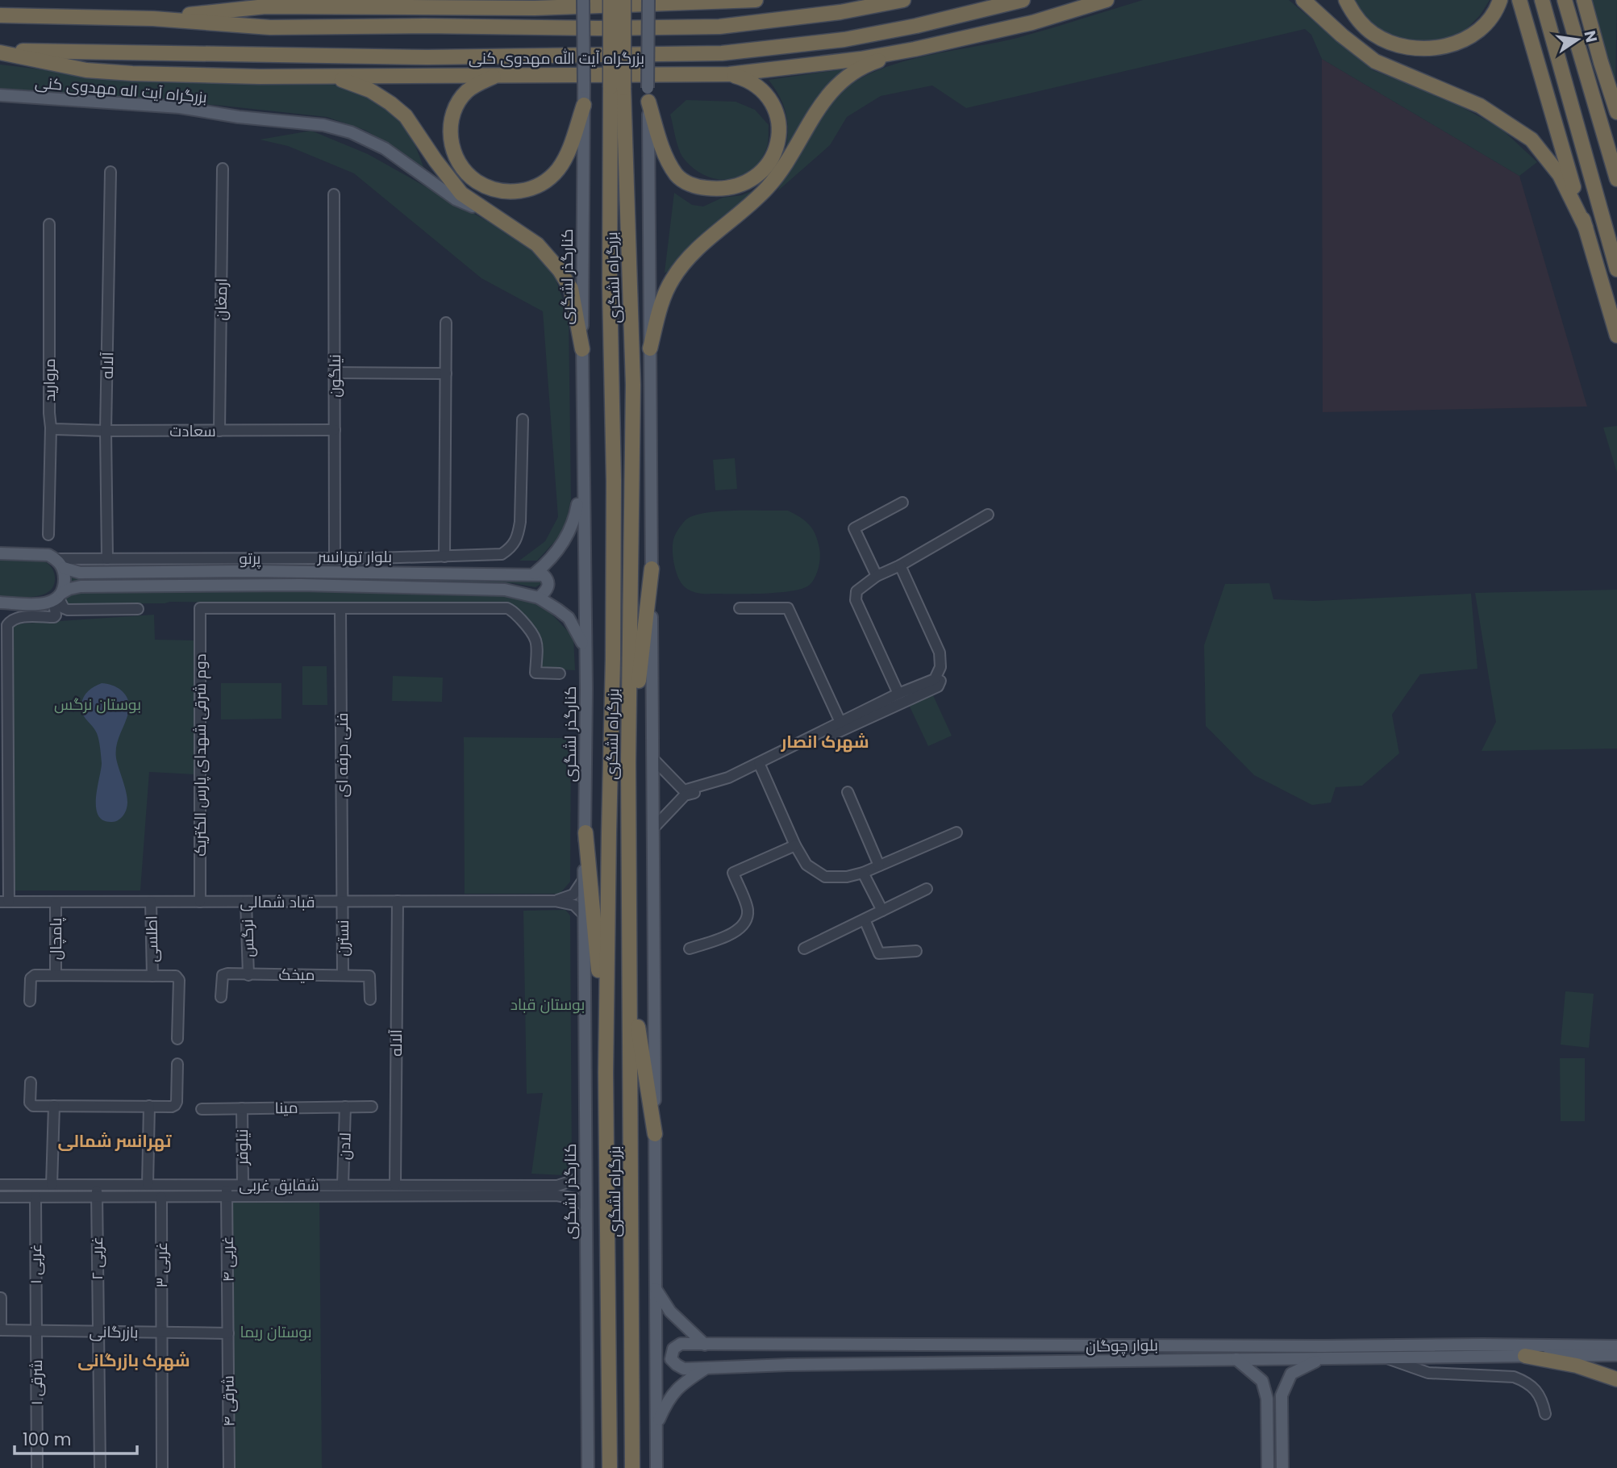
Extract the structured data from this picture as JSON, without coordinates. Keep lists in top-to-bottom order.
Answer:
{
  "streets": {
    "highway": ["بزرگراه آیت الله مهدوی کنی", "بزرگراه لشگری"],
    "main road": [
      "بزرگراه آیت اله مهدوی کنی",
      "کنارگذر لشگری",
      "بلوار تهرانسر",
      "بلوار چوگان"
    ],
    "street": [
      "ارمغان",
      "آلاله",
      "نیلگون",
      "مروارید",
      "سعادت",
      "پرتو",
      "دوم شرقی شهدای پارس الکتریک",
      "فنی حرفه ای",
      "قباد شمالی",
      "نرگس",
      "نسترن",
      "پامچال",
      "اطلسی",
      "میخک",
      "مینا",
      "لادن",
      "نیلوفر",
      "شقایق غربی",
      "۲ غربی",
      "۴ غربی",
      "۱ غربی",
      "۳ غربی",
      "بازرگانی",
      "۱ شرقی",
      "۴ شرقی"
    ]
  },
  "crossings": [
    ["کنارگذر لشگری", "بلوار تهرانسر"],
    ["ارمغان", "سعادت"],
    ["آلاله", "سعادت"],
    ["آلاله", "پرتو"],
    ["آلاله", "قباد شمالی"],
    ["آلاله", "شقایق غربی"],
    ["نیلگون", "سعادت"],
    ["نیلگون", "پرتو"],
    ["مروارید", "سعادت"],
    ["دوم شرقی شهدای پارس الکتریک", "فنی حرفه ای"],
    ["دوم شرقی شهدای پارس الکتریک", "قباد شمالی"],
    ["فنی حرفه ای", "قباد شمالی"],
    ["فنی حرفه ای", "نسترن"],
    ["قباد شمالی", "نرگس"],
    ["قباد شمالی", "نسترن"],
    ["قباد شمالی", "پامچال"],
    ["قباد شمالی", "اطلسی"],
    ["نرگس", "میخک"],
    ["نسترن", "میخک"],
    ["مینا", "لادن"],
    ["مینا", "نیلوفر"],
    ["لادن", "شقایق غربی"],
    ["نیلوفر", "شقایق غربی"],
    ["شقایق غربی", "۲ غربی"],
    ["شقایق غربی", "۴ غربی"],
    ["شقایق غربی", "۱ غربی"],
    ["شقایق غربی", "۳ غربی"],
    ["۲ غربی", "بازرگانی"],
    ["۴ غربی", "بازرگانی"],
    ["۴ غربی", "۴ شرقی"],
    ["۱ غربی", "بازرگانی"],
    ["۱ غربی", "۱ شرقی"],
    ["۳ غربی", "بازرگانی"],
    ["بازرگانی", "۱ شرقی"],
    ["بازرگانی", "۴ شرقی"]
  ],
  "districts": ["شهرک انصار", "تهرانسر شمالی", "شهرک بازرگانی"],
  "parks": ["بوستان نرگس", "بوستان قباد", "بوستان ریما"],
  "scale_bar": "100 m",
  "north": "right"
}
